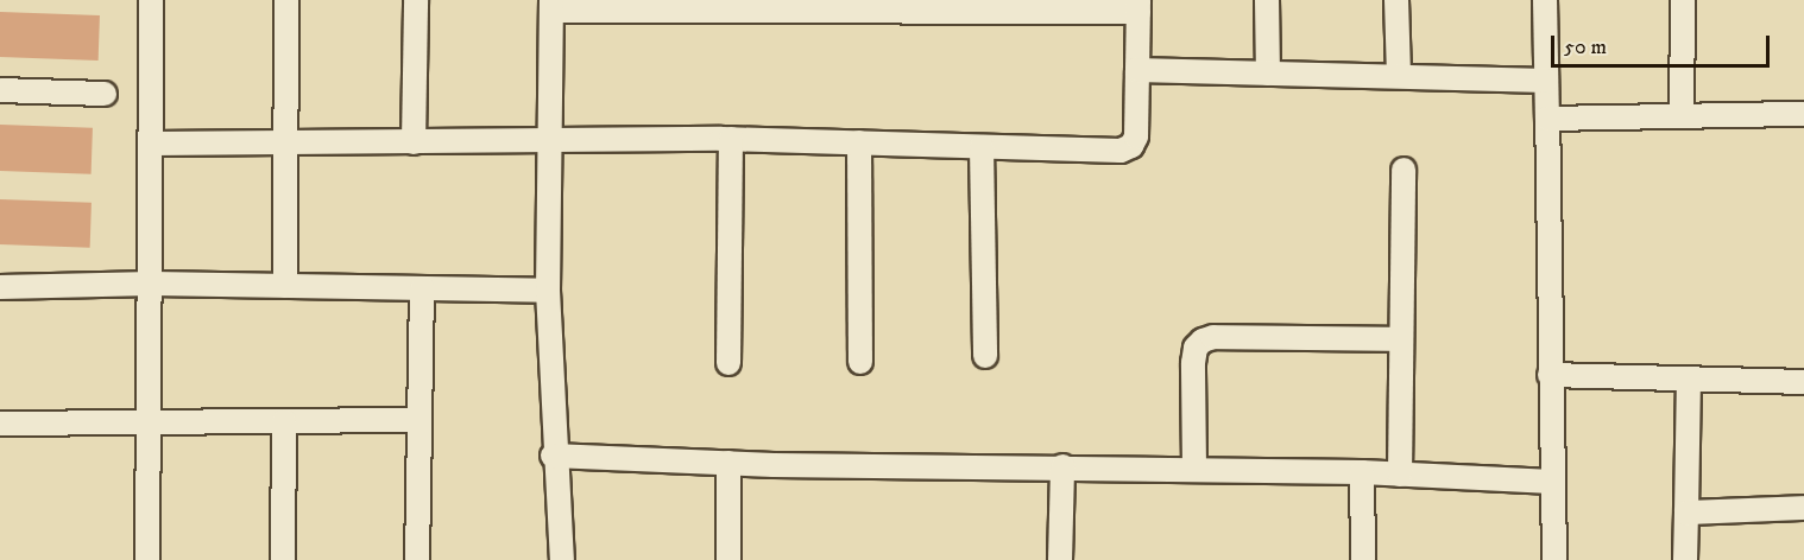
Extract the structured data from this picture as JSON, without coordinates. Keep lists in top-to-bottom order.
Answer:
{
  "scale_bar": "50 m"
}
